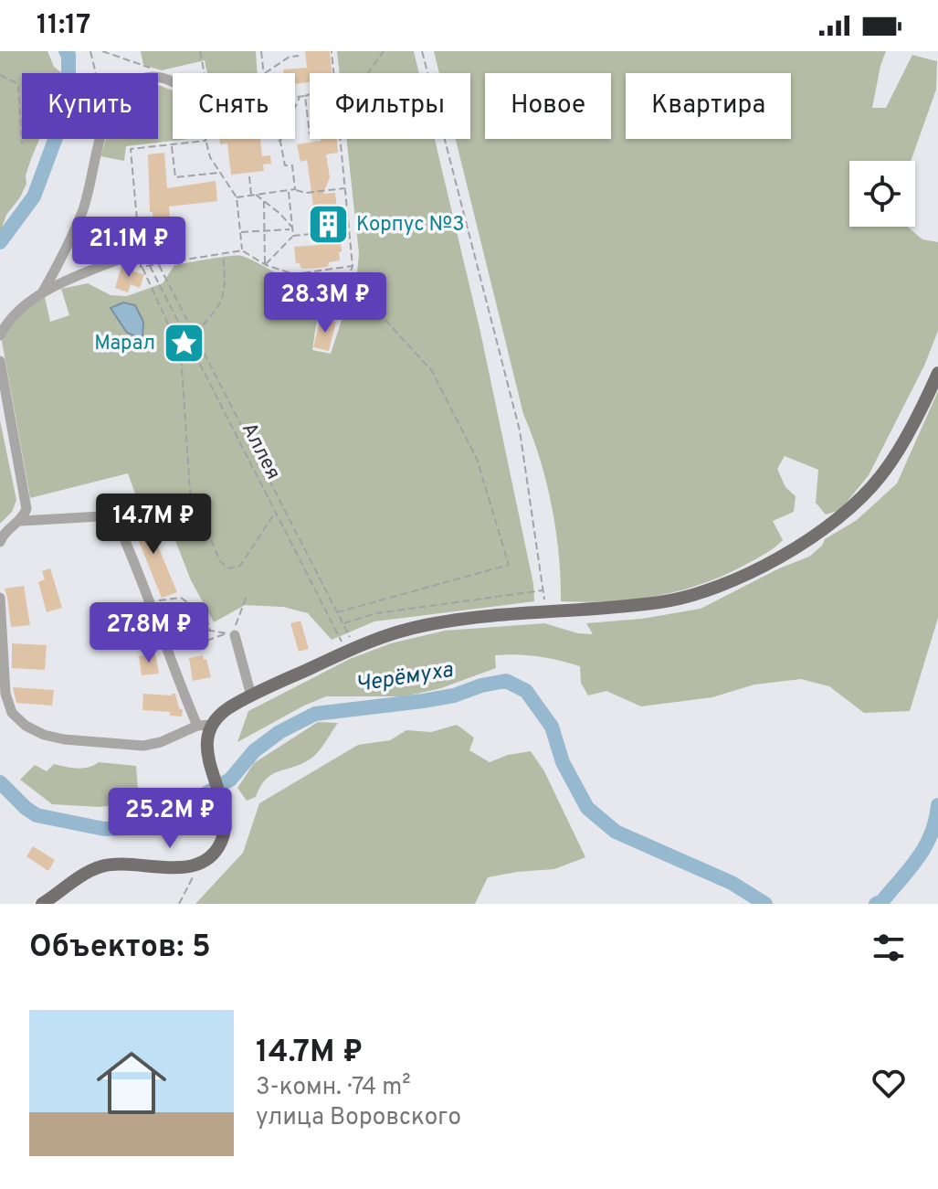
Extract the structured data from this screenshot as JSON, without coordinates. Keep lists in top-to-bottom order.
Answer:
{
  "streets": {
    "path": ["Аллея"]
  },
  "water": ["Черёмуха"],
  "places": {
    "building": ["Корпус №3"],
    "place": ["Марал"]
  },
  "page": {
    "status": "11:17",
    "chip": [
      "Купить",
      "Снять",
      "Фильтры",
      "Новое",
      "Квартира"
    ],
    "price": [
      "21.1M ₽",
      "28.3M ₽",
      "14.7M ₽",
      "27.8M ₽",
      "25.2M ₽"
    ],
    "heading": "Объектов: 5",
    "list": [
      {
        "name": "14.7M ₽",
        "note": "3-комн. · 74 m² · улица Воровского"
      }
    ]
  }
}
